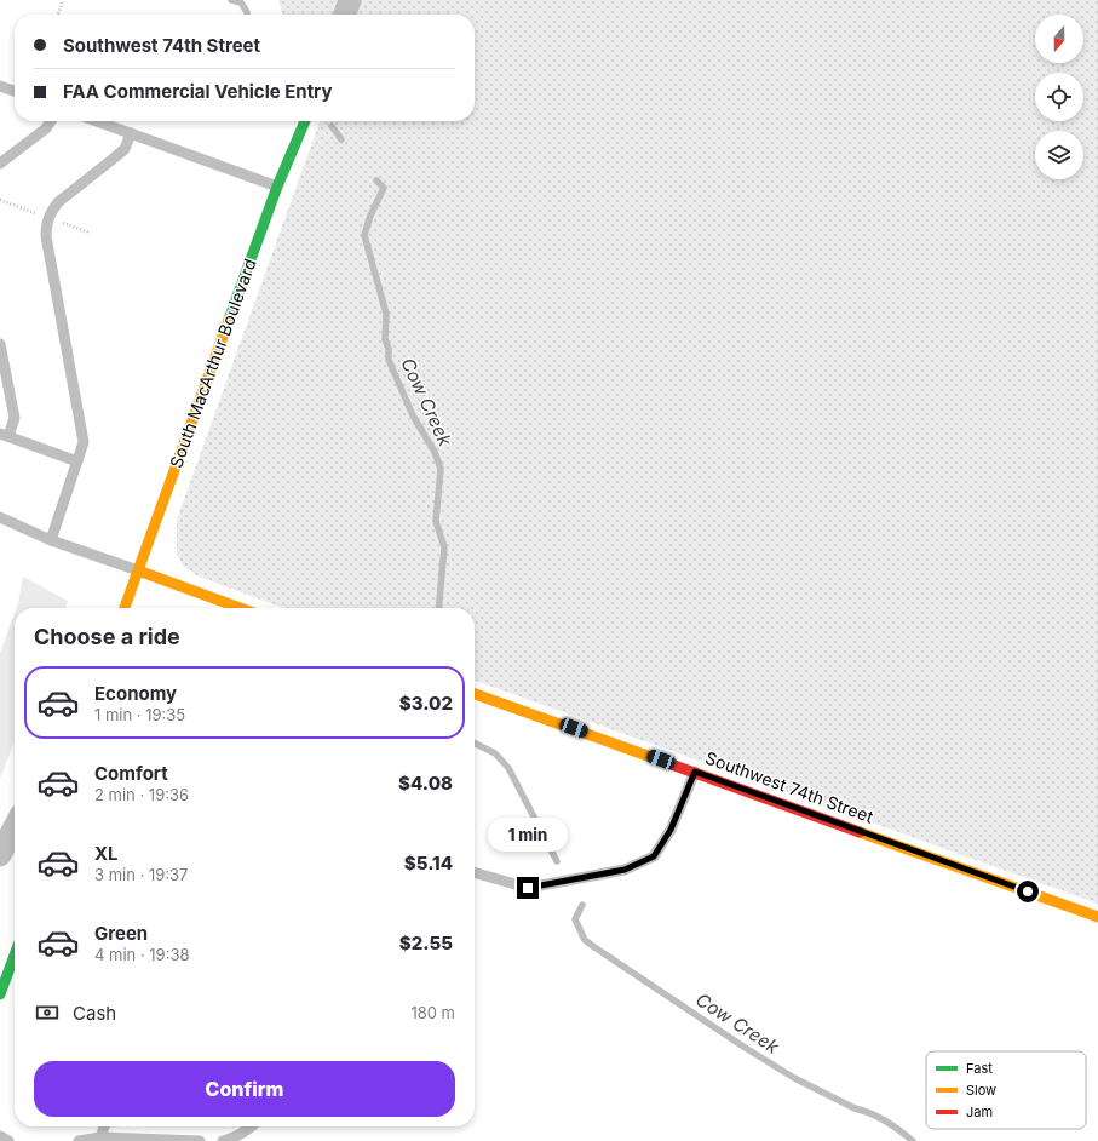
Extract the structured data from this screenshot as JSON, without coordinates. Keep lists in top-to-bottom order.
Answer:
{
  "streets": {
    "street": ["South MacArthur Boulevard", "Southwest 74th Street"]
  },
  "water": ["Cow Creek"],
  "legend": ["Fast", "Slow", "Jam"],
  "north": "bottom",
  "page": {
    "banner": ["Southwest 74th Street", "FAA Commercial Vehicle Entry"],
    "heading": "Choose a ride",
    "list": [
      {
        "name": "Economy",
        "note": "1 min · 19:35",
        "value": "$3.02"
      },
      {
        "name": "Comfort",
        "note": "2 min · 19:36",
        "value": "$4.08"
      },
      {
        "name": "XL",
        "note": "3 min · 19:37",
        "value": "$5.14"
      },
      {
        "name": "Green",
        "note": "4 min · 19:38",
        "value": "$2.55"
      }
    ],
    "bubble": "1 min",
    "pay": ["Cash", "180 m"],
    "buttons": "Confirm"
  }
}
